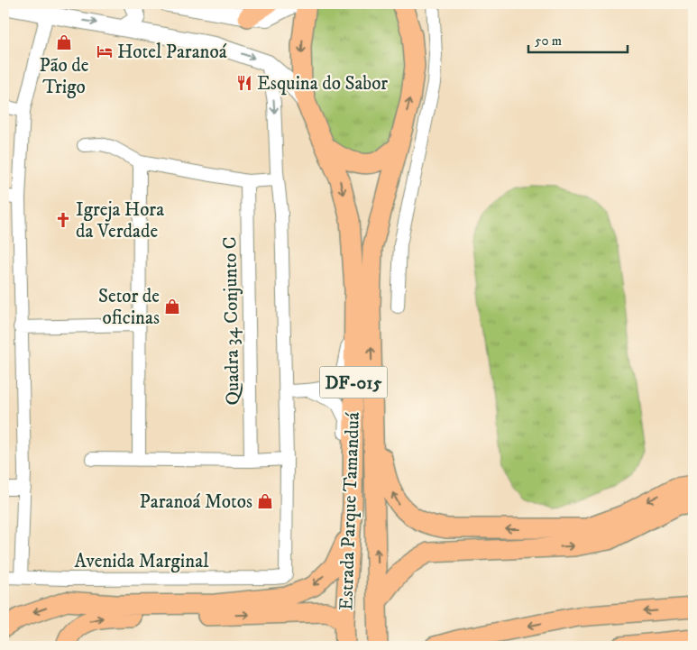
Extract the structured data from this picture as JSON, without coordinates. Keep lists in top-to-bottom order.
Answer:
{
  "streets": {
    "main road": ["DF-015", "Estrada Parque Tamanduá"],
    "street": ["Quadra 34 Conjunto C", "Avenida Marginal"]
  },
  "places": {
    "shop": ["Pão de Trigo", "Setor de oficinas", "Paranoá Motos"],
    "hotel": ["Hotel Paranoá"],
    "restaurant": ["Esquina do Sabor"],
    "church": ["Igreja Hora da Verdade"]
  },
  "scale_bar": "50 m"
}
